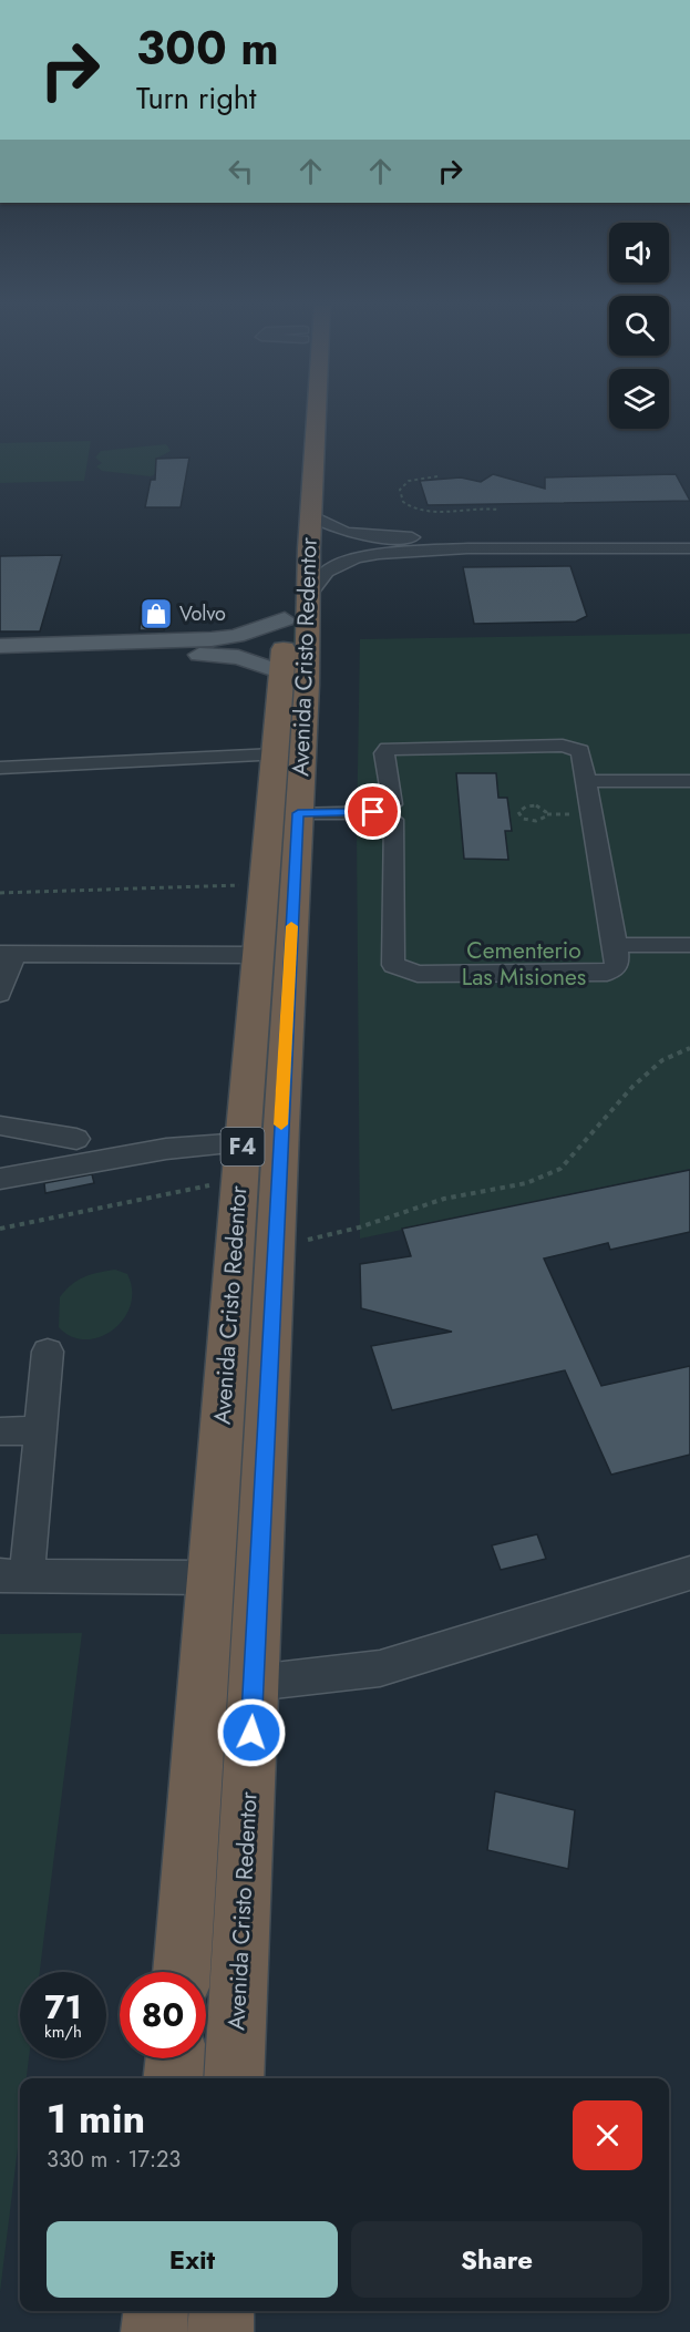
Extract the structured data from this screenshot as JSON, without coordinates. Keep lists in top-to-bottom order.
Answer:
{
  "streets": {
    "highway": ["Avenida Cristo Redentor", "F4"]
  },
  "parks": ["Cementerio Las Misiones"],
  "places": {
    "shop": ["Volvo"]
  },
  "page": {
    "turn": ["300 m", "Turn right"],
    "speed": "71 km/h",
    "limit": "80",
    "heading": ["1 min", "330 m · 17:23"],
    "buttons": ["Exit", "Share"]
  }
}
